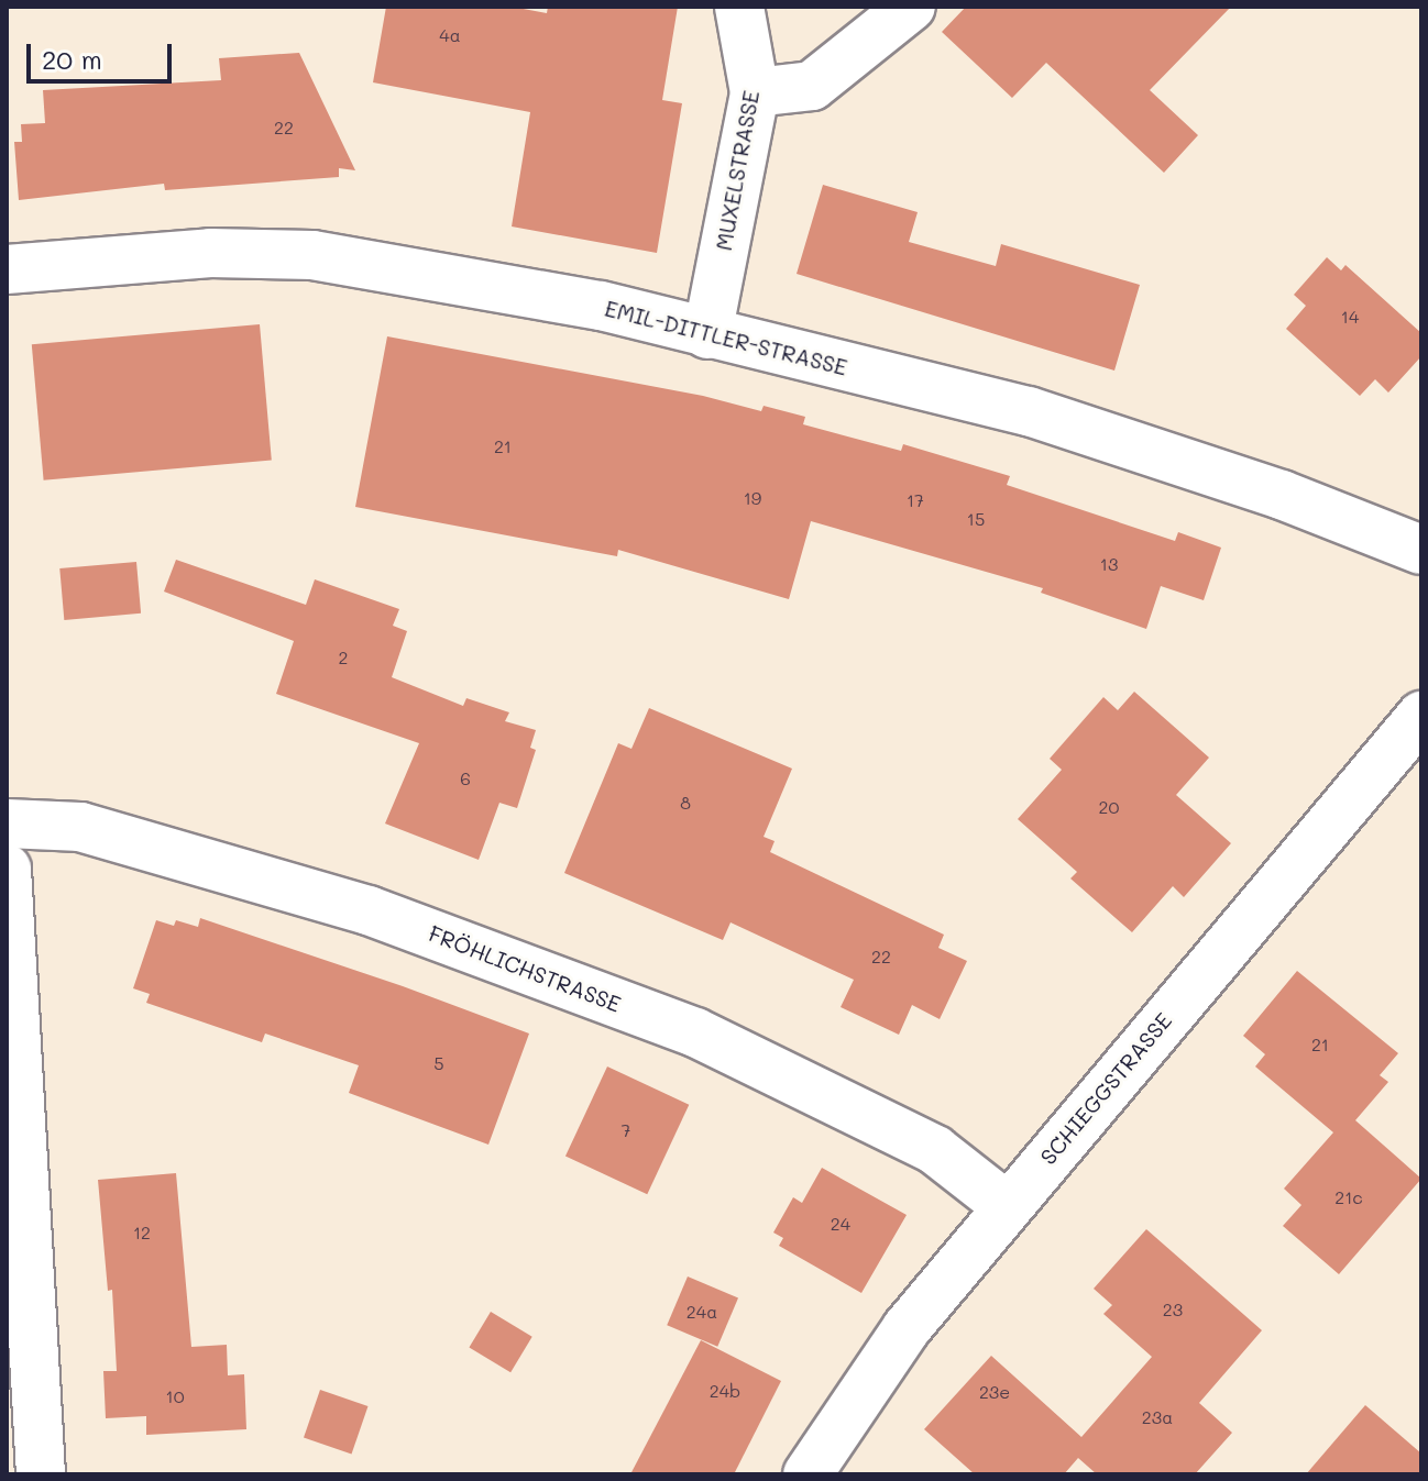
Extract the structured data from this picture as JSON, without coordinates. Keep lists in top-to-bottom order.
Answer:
{
  "streets": {
    "street": [
      "MUXELSTRASSE",
      "EMIL-DITTLER-STRASSE",
      "FRÖHLICHSTRASSE",
      "SCHIEGGSTRASSE"
    ]
  },
  "crossings": [
    ["MUXELSTRASSE", "EMIL-DITTLER-STRASSE"],
    ["FRÖHLICHSTRASSE", "SCHIEGGSTRASSE"]
  ],
  "house_numbers": [
    "4a",
    "22",
    "14",
    "21",
    "19",
    "17",
    "15",
    "13",
    "2",
    "6",
    "8",
    "20",
    "22",
    "21",
    "5",
    "7",
    "21c",
    "24",
    "12",
    "23",
    "24a",
    "24b",
    "23e",
    "10",
    "23a"
  ],
  "scale_bar": "20 m"
}
